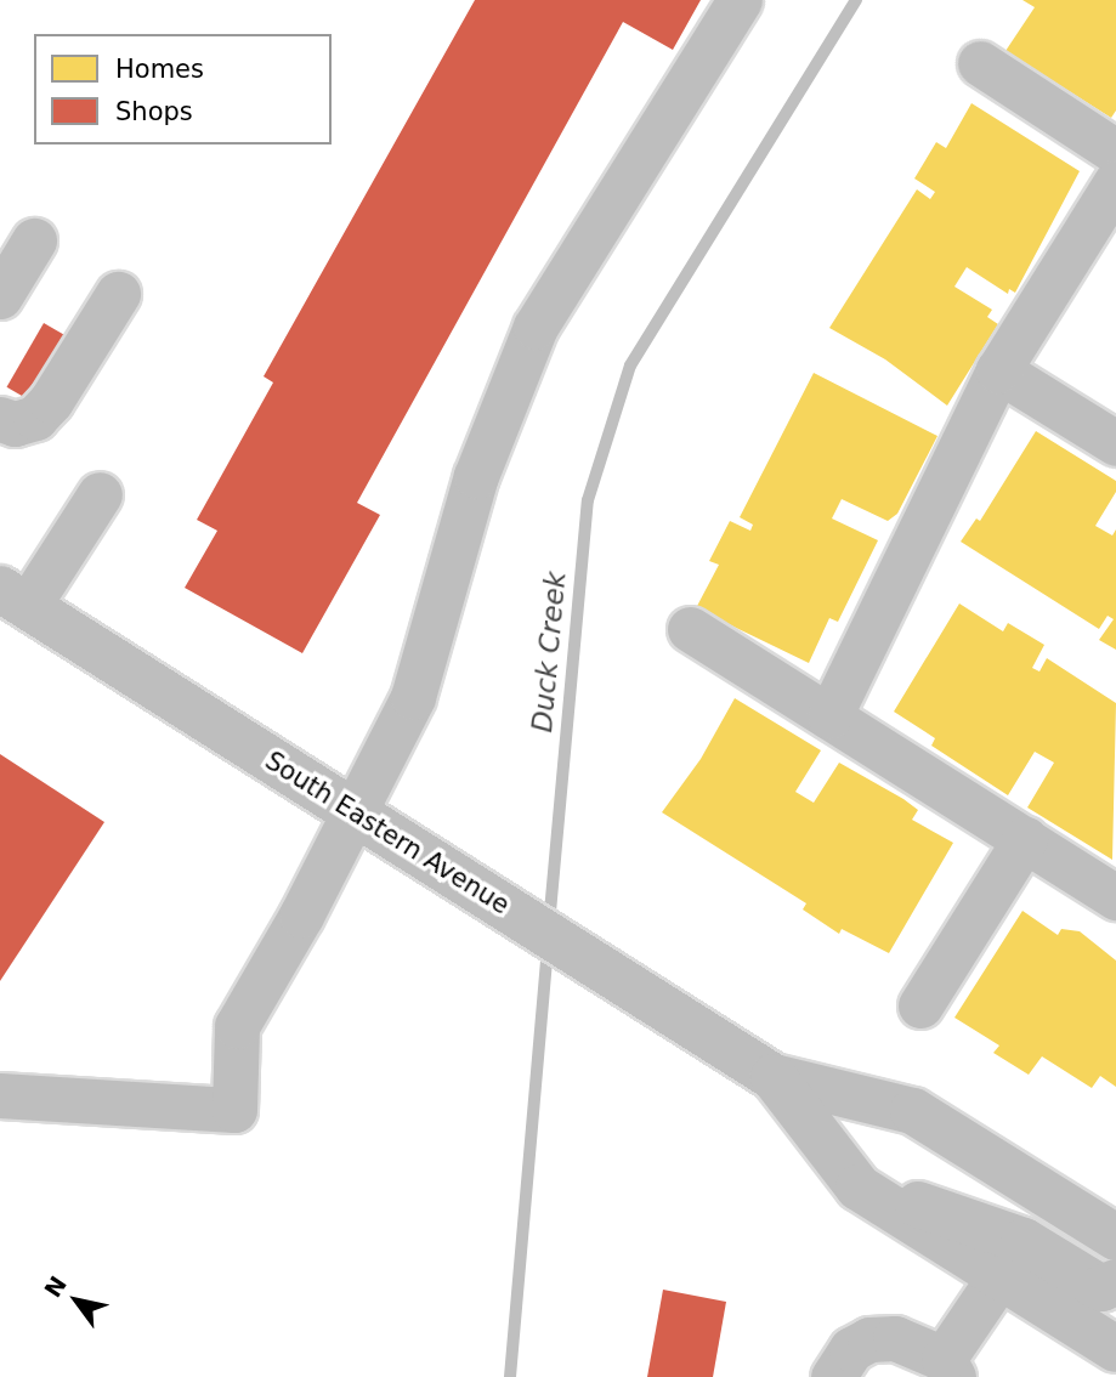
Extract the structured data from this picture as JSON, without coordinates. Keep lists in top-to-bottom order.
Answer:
{
  "streets": {
    "main road": ["South Eastern Avenue"]
  },
  "water": ["Duck Creek"],
  "legend": ["Homes", "Shops"],
  "north": "top left"
}
